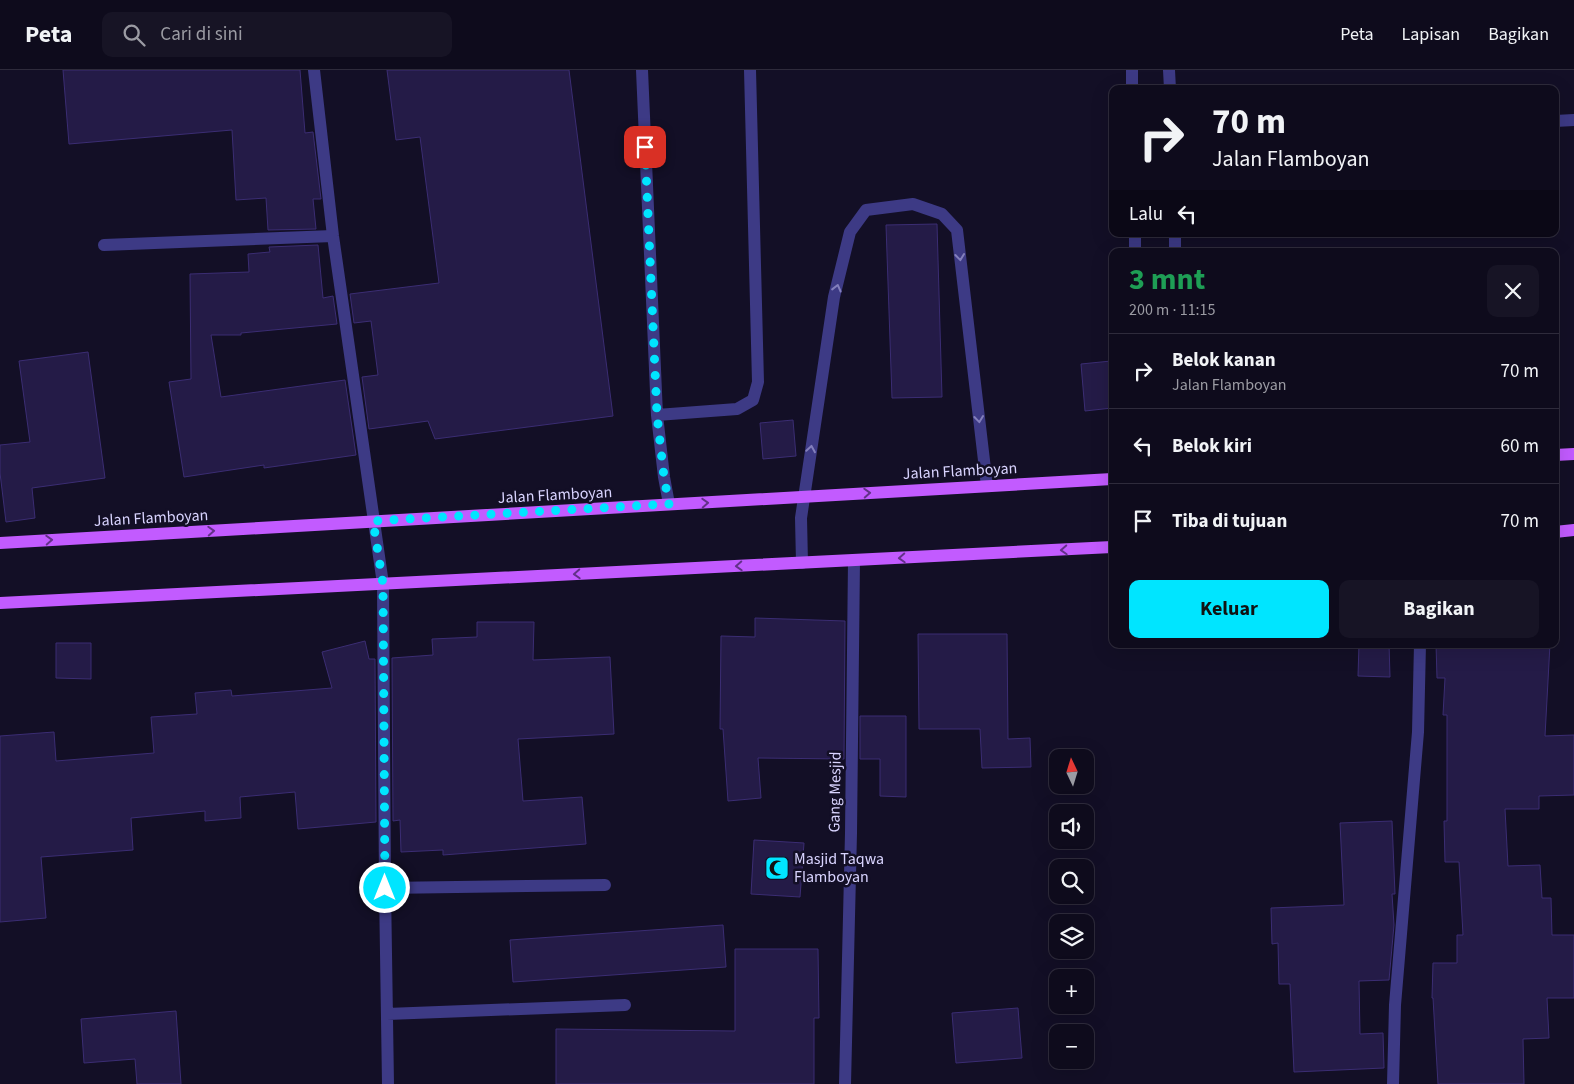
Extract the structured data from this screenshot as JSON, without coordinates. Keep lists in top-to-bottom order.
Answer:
{
  "streets": {
    "main road": ["Jalan Flamboyan"],
    "street": ["Gang Mesjid"]
  },
  "places": {
    "mosque": ["Masjid Taqwa Flamboyan"]
  },
  "north": "top",
  "page": {
    "header": "Peta",
    "search": "Cari di sini",
    "nav": ["Peta", "Lapisan", "Bagikan"],
    "turn": ["70 m", "Jalan Flamboyan"],
    "then": "Lalu",
    "heading": ["3 mnt", "200 m · 11:15"],
    "list": [
      {
        "name": "Belok kanan",
        "note": "Jalan Flamboyan",
        "value": "70 m"
      },
      {
        "name": "Belok kiri",
        "value": "60 m"
      },
      {
        "name": "Tiba di tujuan",
        "value": "70 m"
      }
    ],
    "buttons": ["Keluar", "Bagikan"],
    "map_buttons": ["+", "−"]
  }
}
